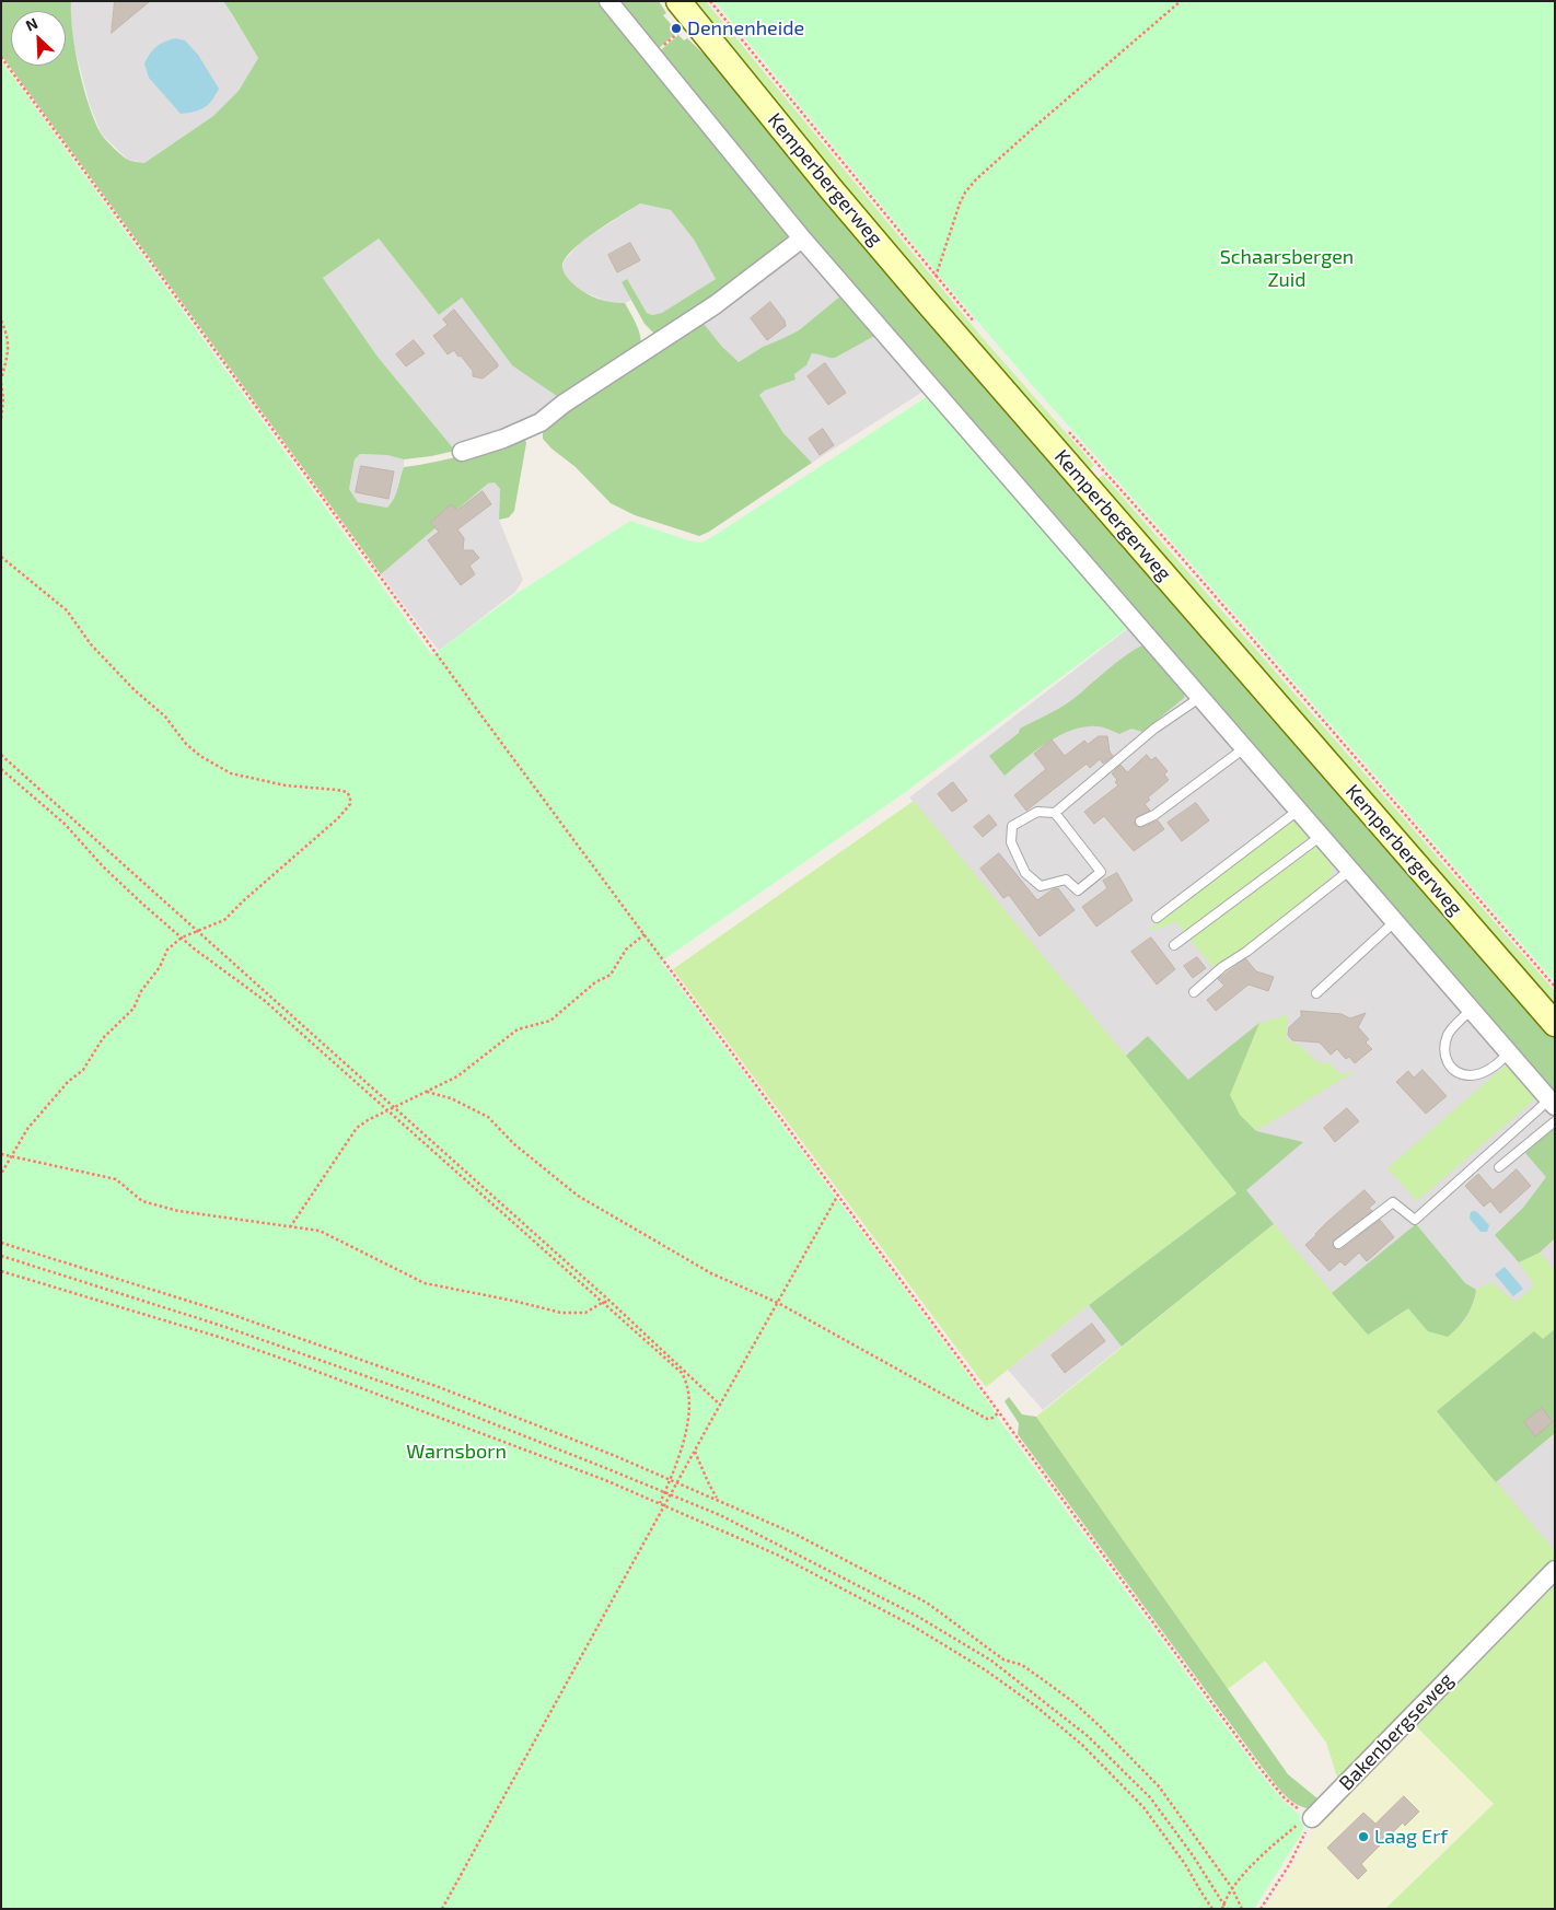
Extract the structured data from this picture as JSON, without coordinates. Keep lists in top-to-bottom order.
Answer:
{
  "streets": {
    "main road": ["Kemperbergerweg"],
    "street": ["Bakenbergseweg"]
  },
  "parks": ["Schaarsbergen Zuid", "Warnsborn"],
  "places": ["Dennenheide", "Laag Erf"],
  "north": "top left"
}
